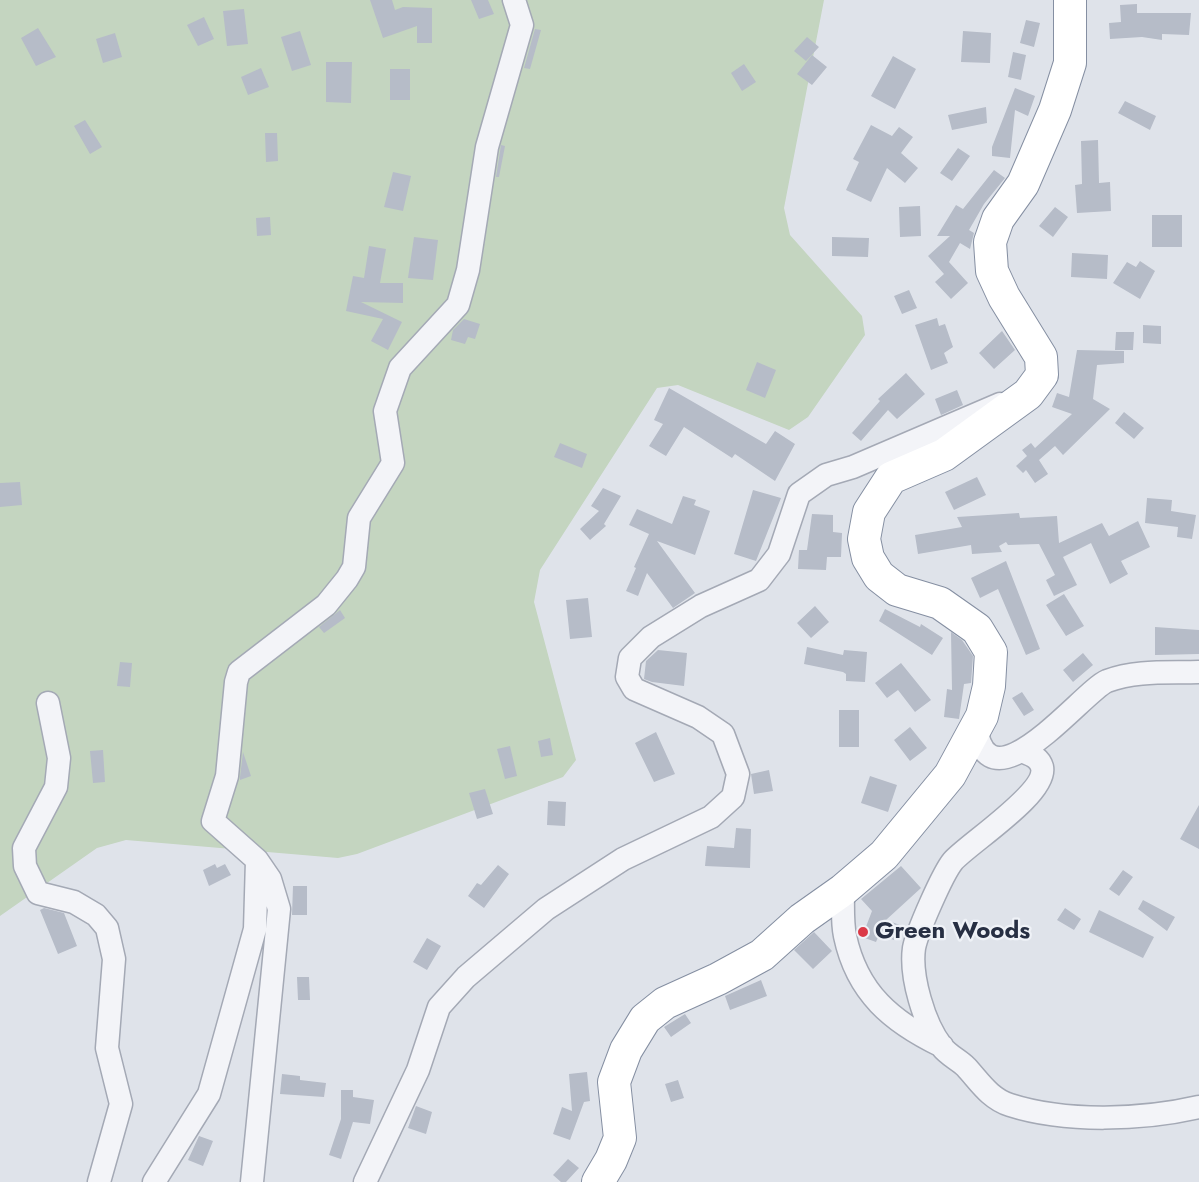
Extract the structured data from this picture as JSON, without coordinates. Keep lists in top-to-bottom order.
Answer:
{
  "places": ["Green Woods"]
}
